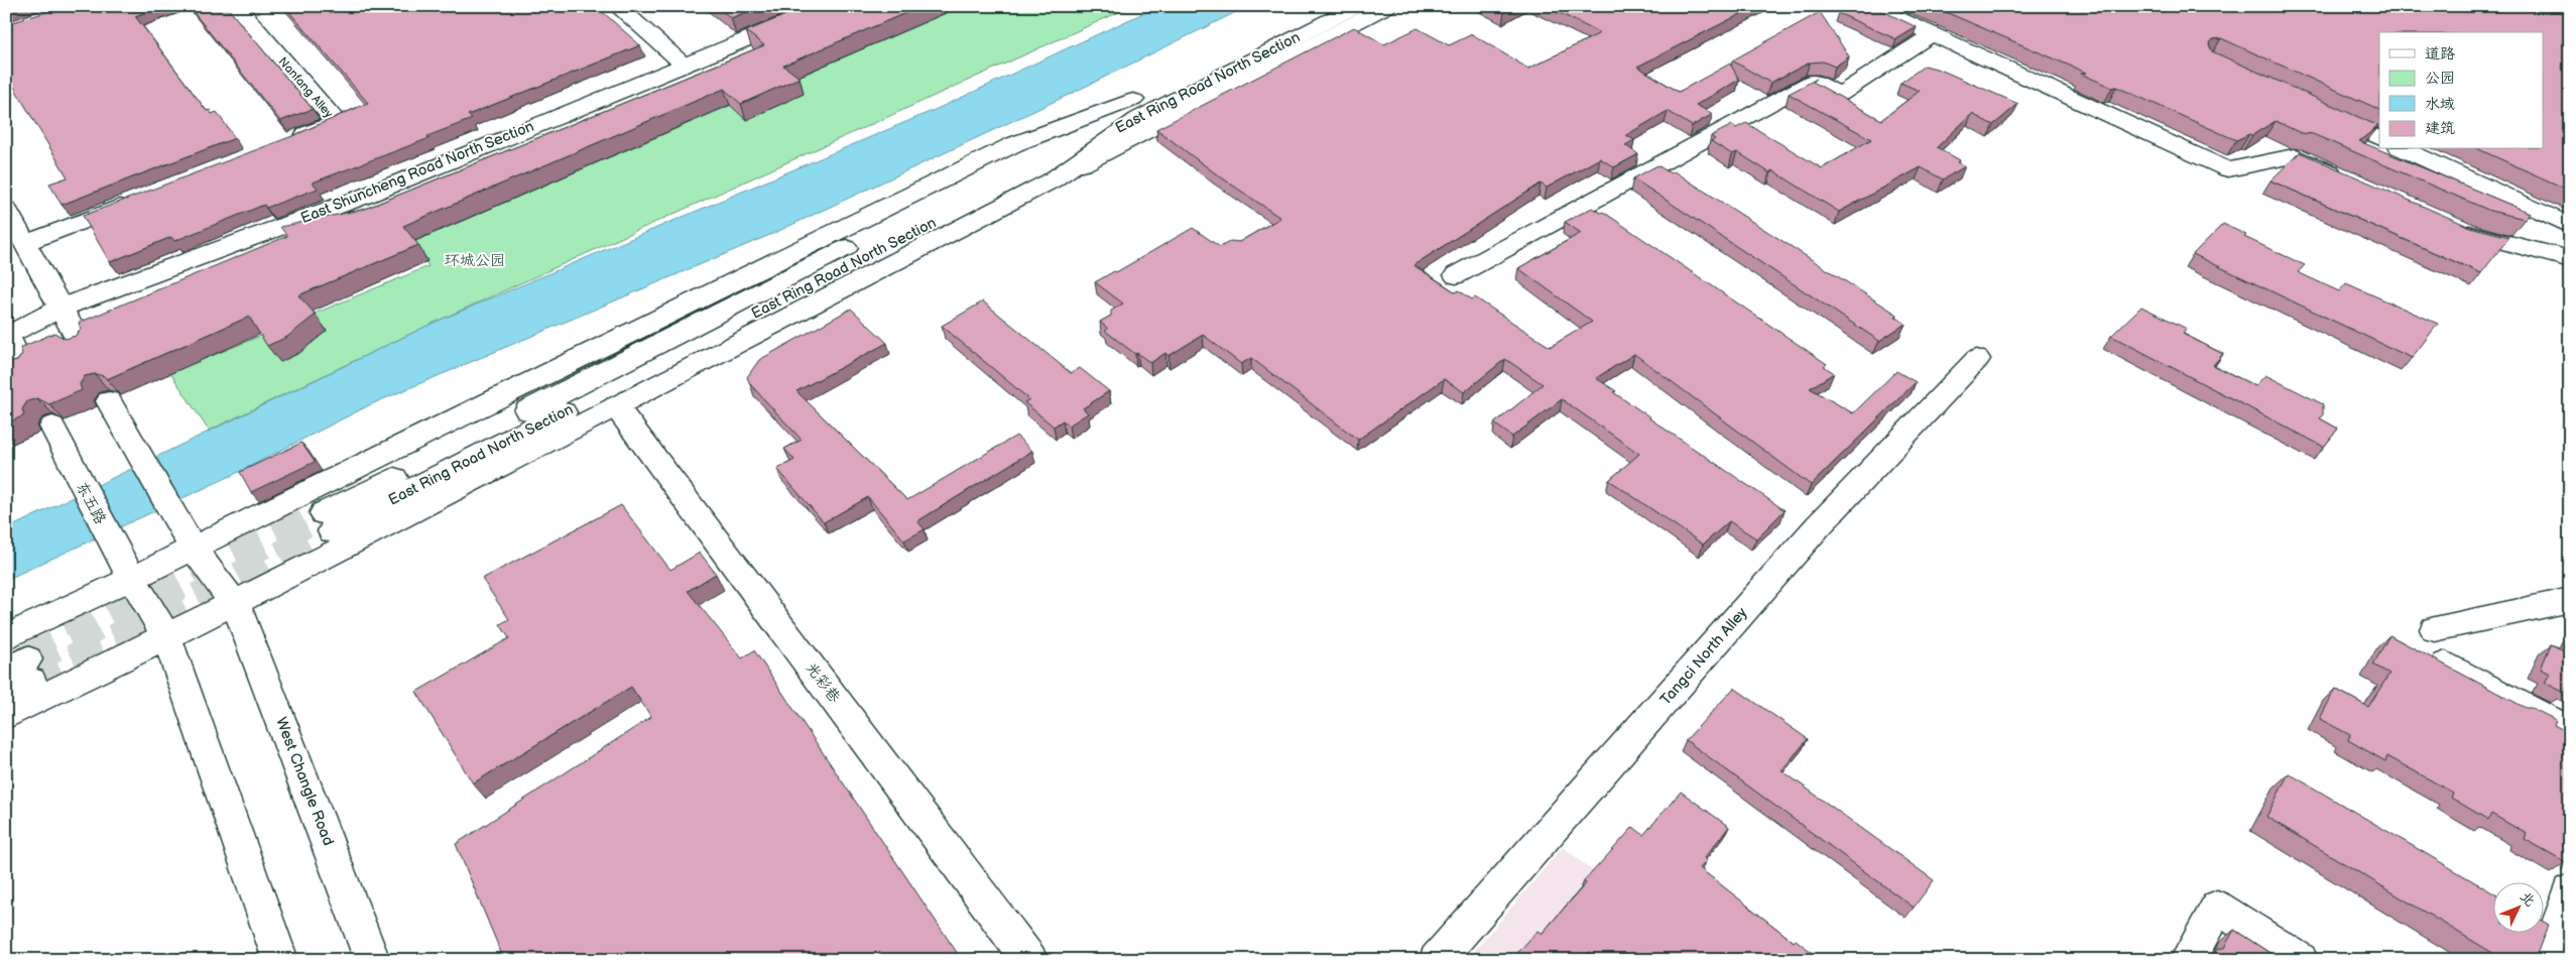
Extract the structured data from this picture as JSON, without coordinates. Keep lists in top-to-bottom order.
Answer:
{
  "streets": {
    "street": [
      "East Ring Road North Section",
      "Nanfang Alley",
      "East Shuncheng Road North Section",
      "东五路",
      "Tangci North Alley",
      "光彩巷",
      "West Changle Road"
    ]
  },
  "parks": ["环城公园"],
  "legend": [
    "道路",
    "公园",
    "水域",
    "建筑"
  ],
  "north": "top right"
}
